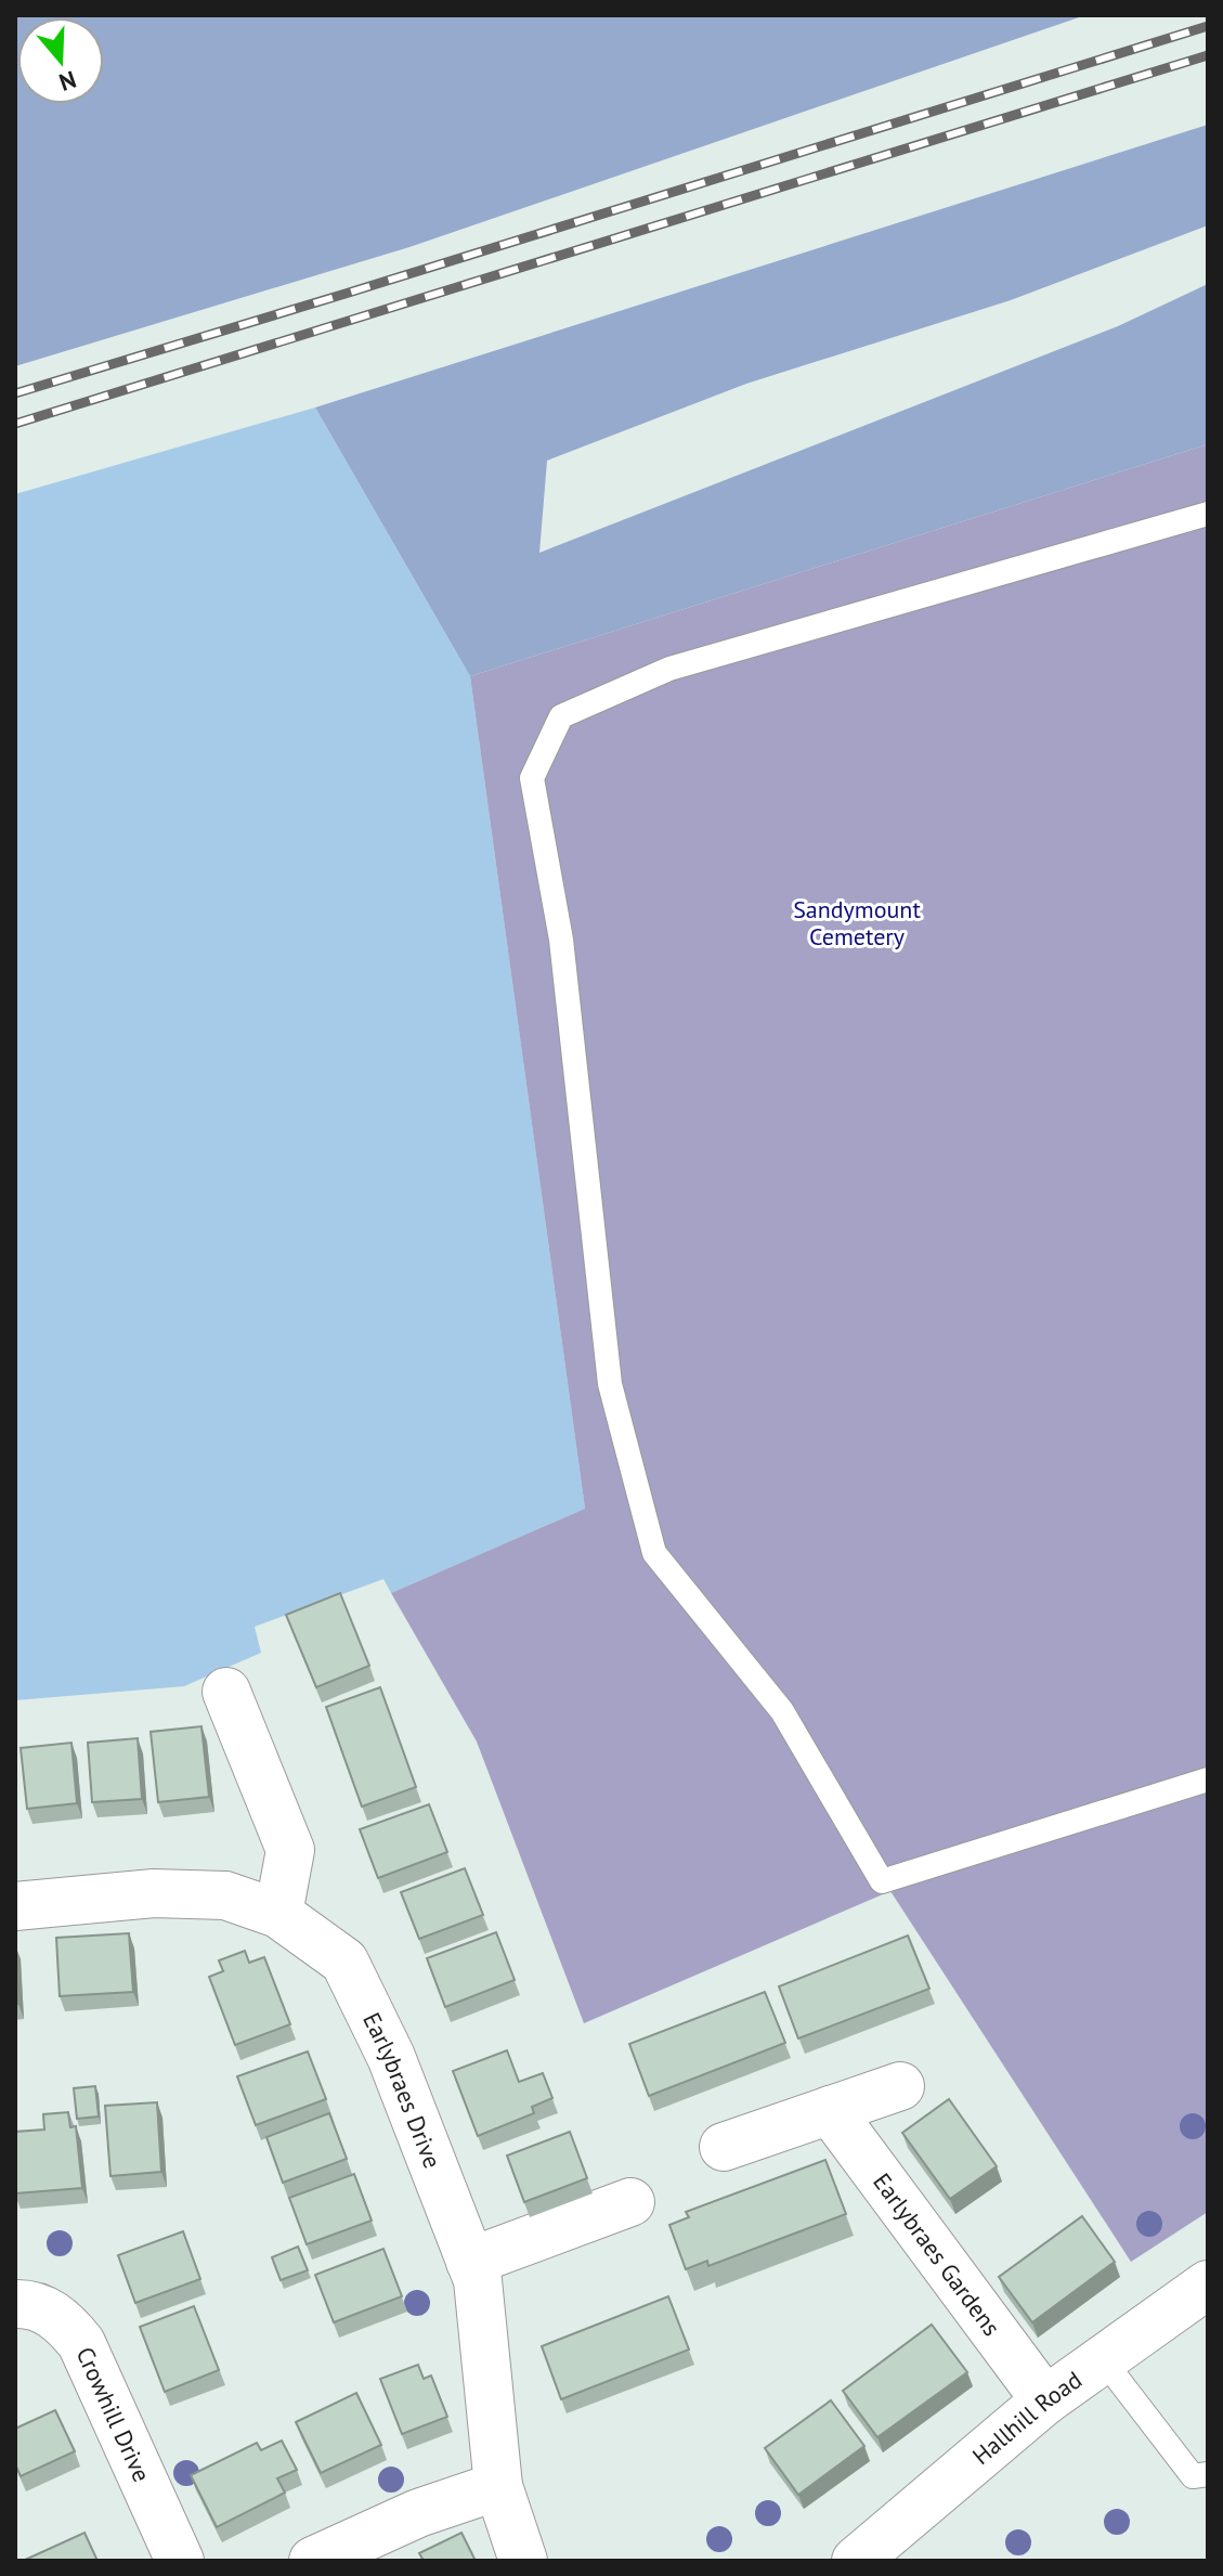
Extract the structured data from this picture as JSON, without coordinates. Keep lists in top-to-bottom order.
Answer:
{
  "streets": {
    "street": [
      "Earlybraes Drive",
      "Earlybraes Gardens",
      "Crowhill Drive",
      "Hallhill Road"
    ]
  },
  "crossings": [
    ["Earlybraes Gardens", "Hallhill Road"]
  ],
  "parks": ["Sandymount Cemetery"],
  "north": "bottom"
}
